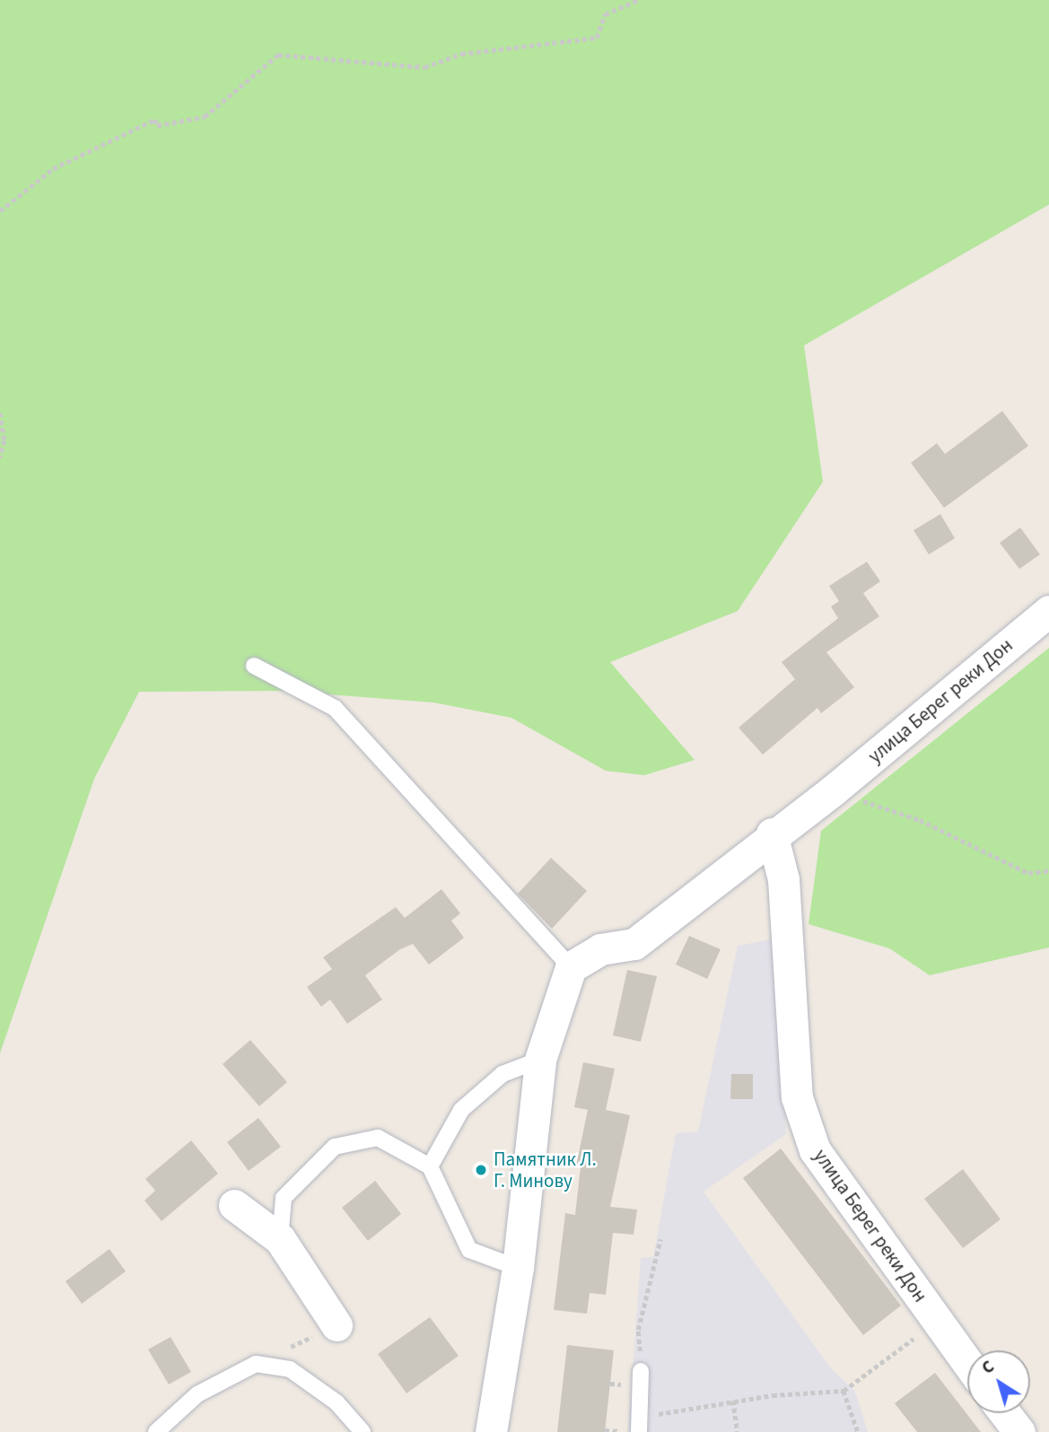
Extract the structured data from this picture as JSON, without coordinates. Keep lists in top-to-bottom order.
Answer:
{
  "streets": {
    "street": ["улица Берег реки Дон"]
  },
  "places": ["Памятник Л. Г. Минову"],
  "north": "top left"
}
